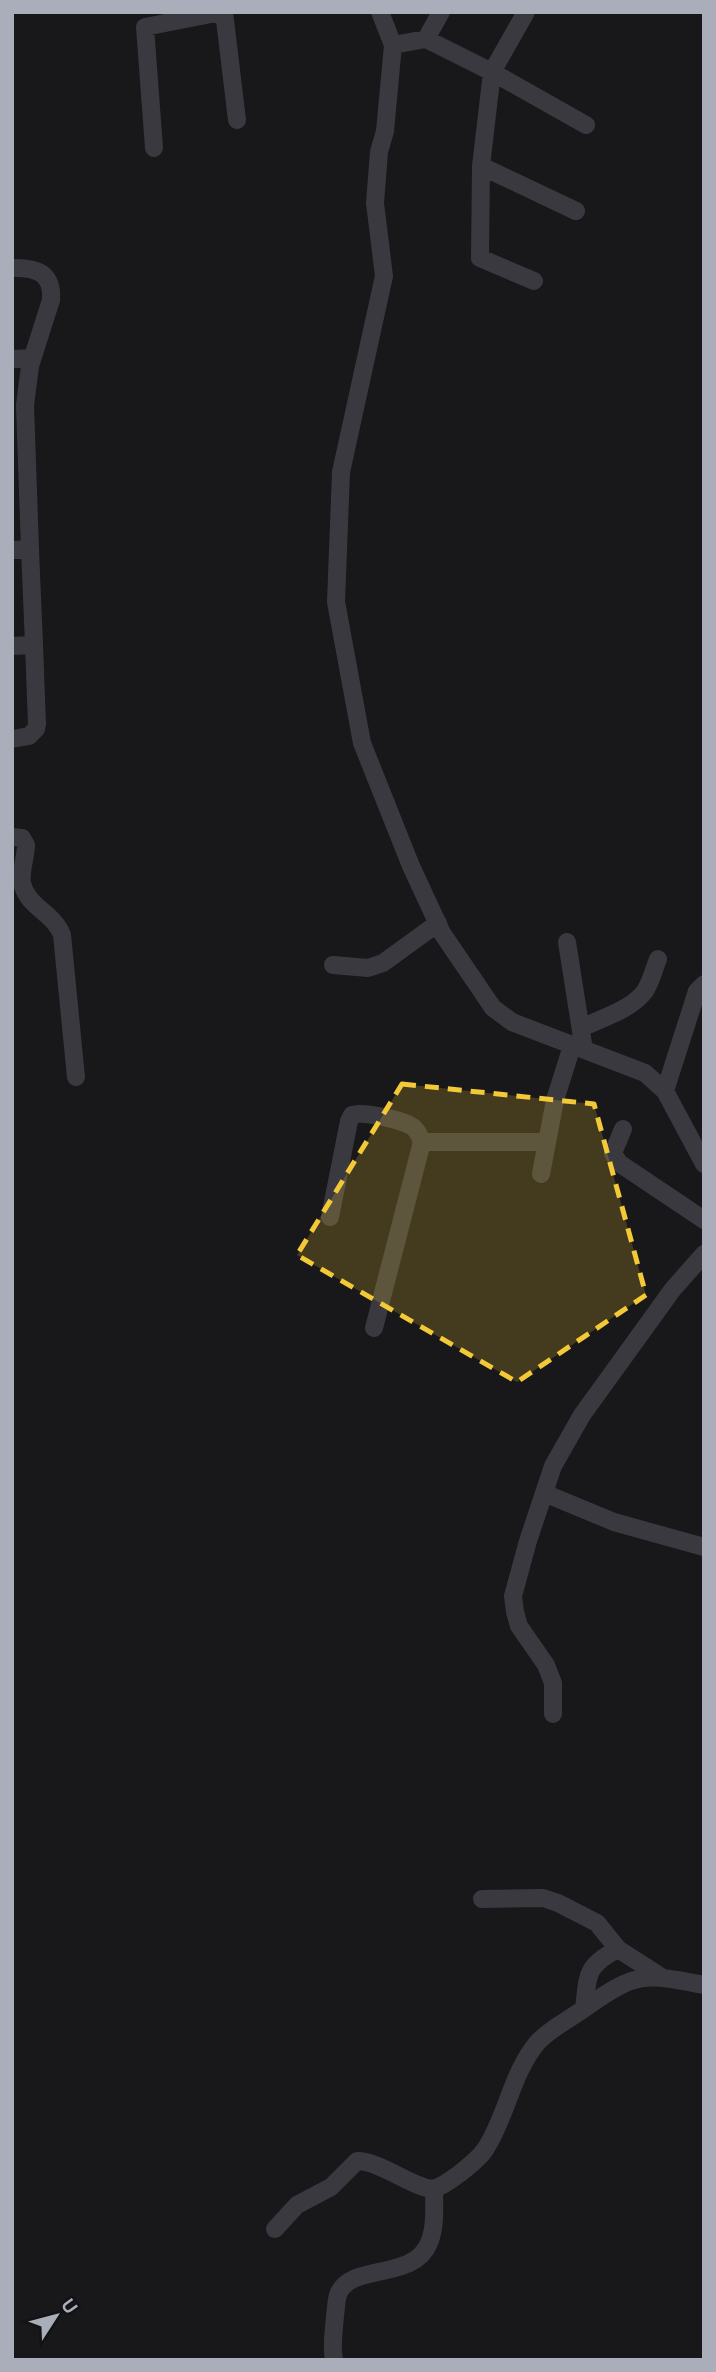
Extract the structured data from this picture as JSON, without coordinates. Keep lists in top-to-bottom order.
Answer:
{
  "north": "top right"
}
